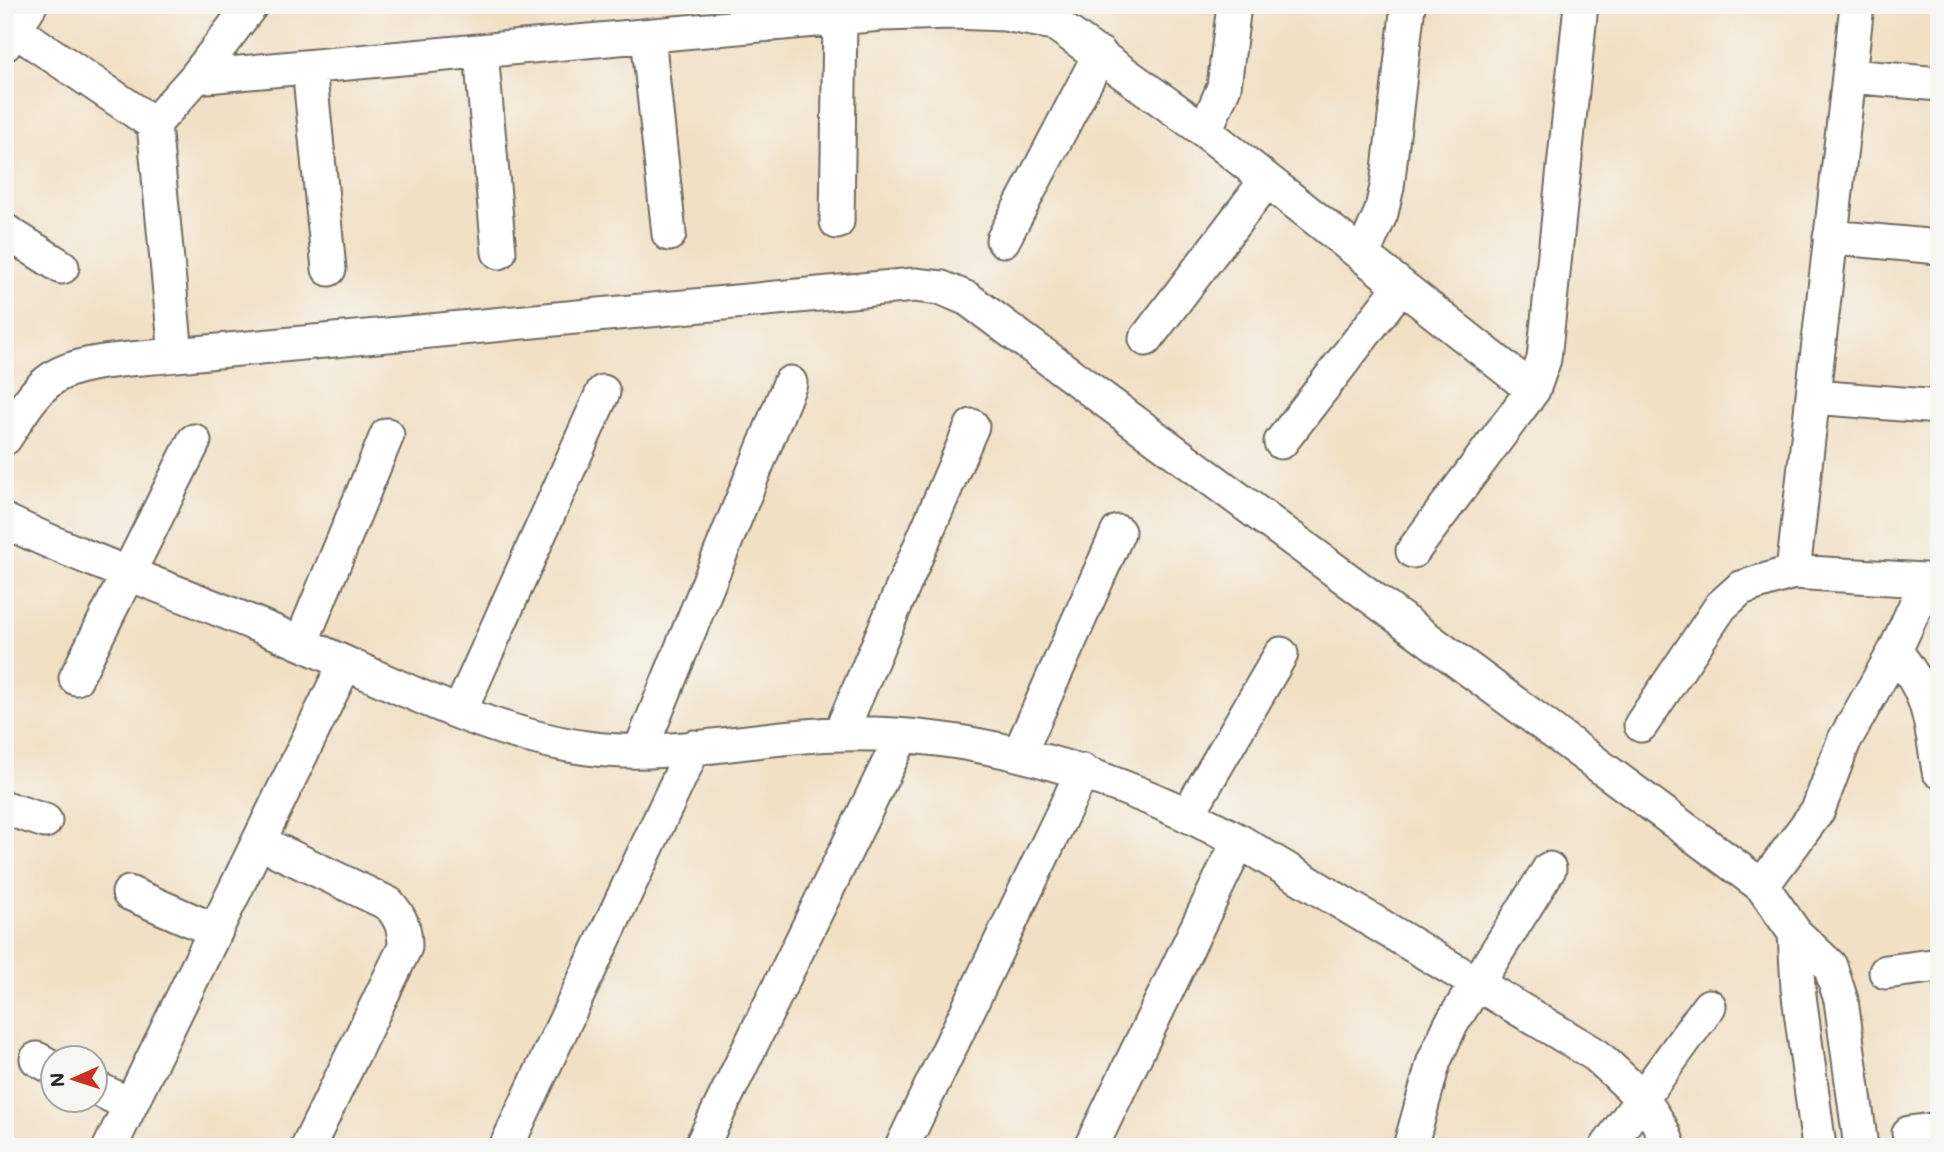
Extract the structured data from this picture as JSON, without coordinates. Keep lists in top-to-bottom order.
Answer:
{
  "north": "left"
}
